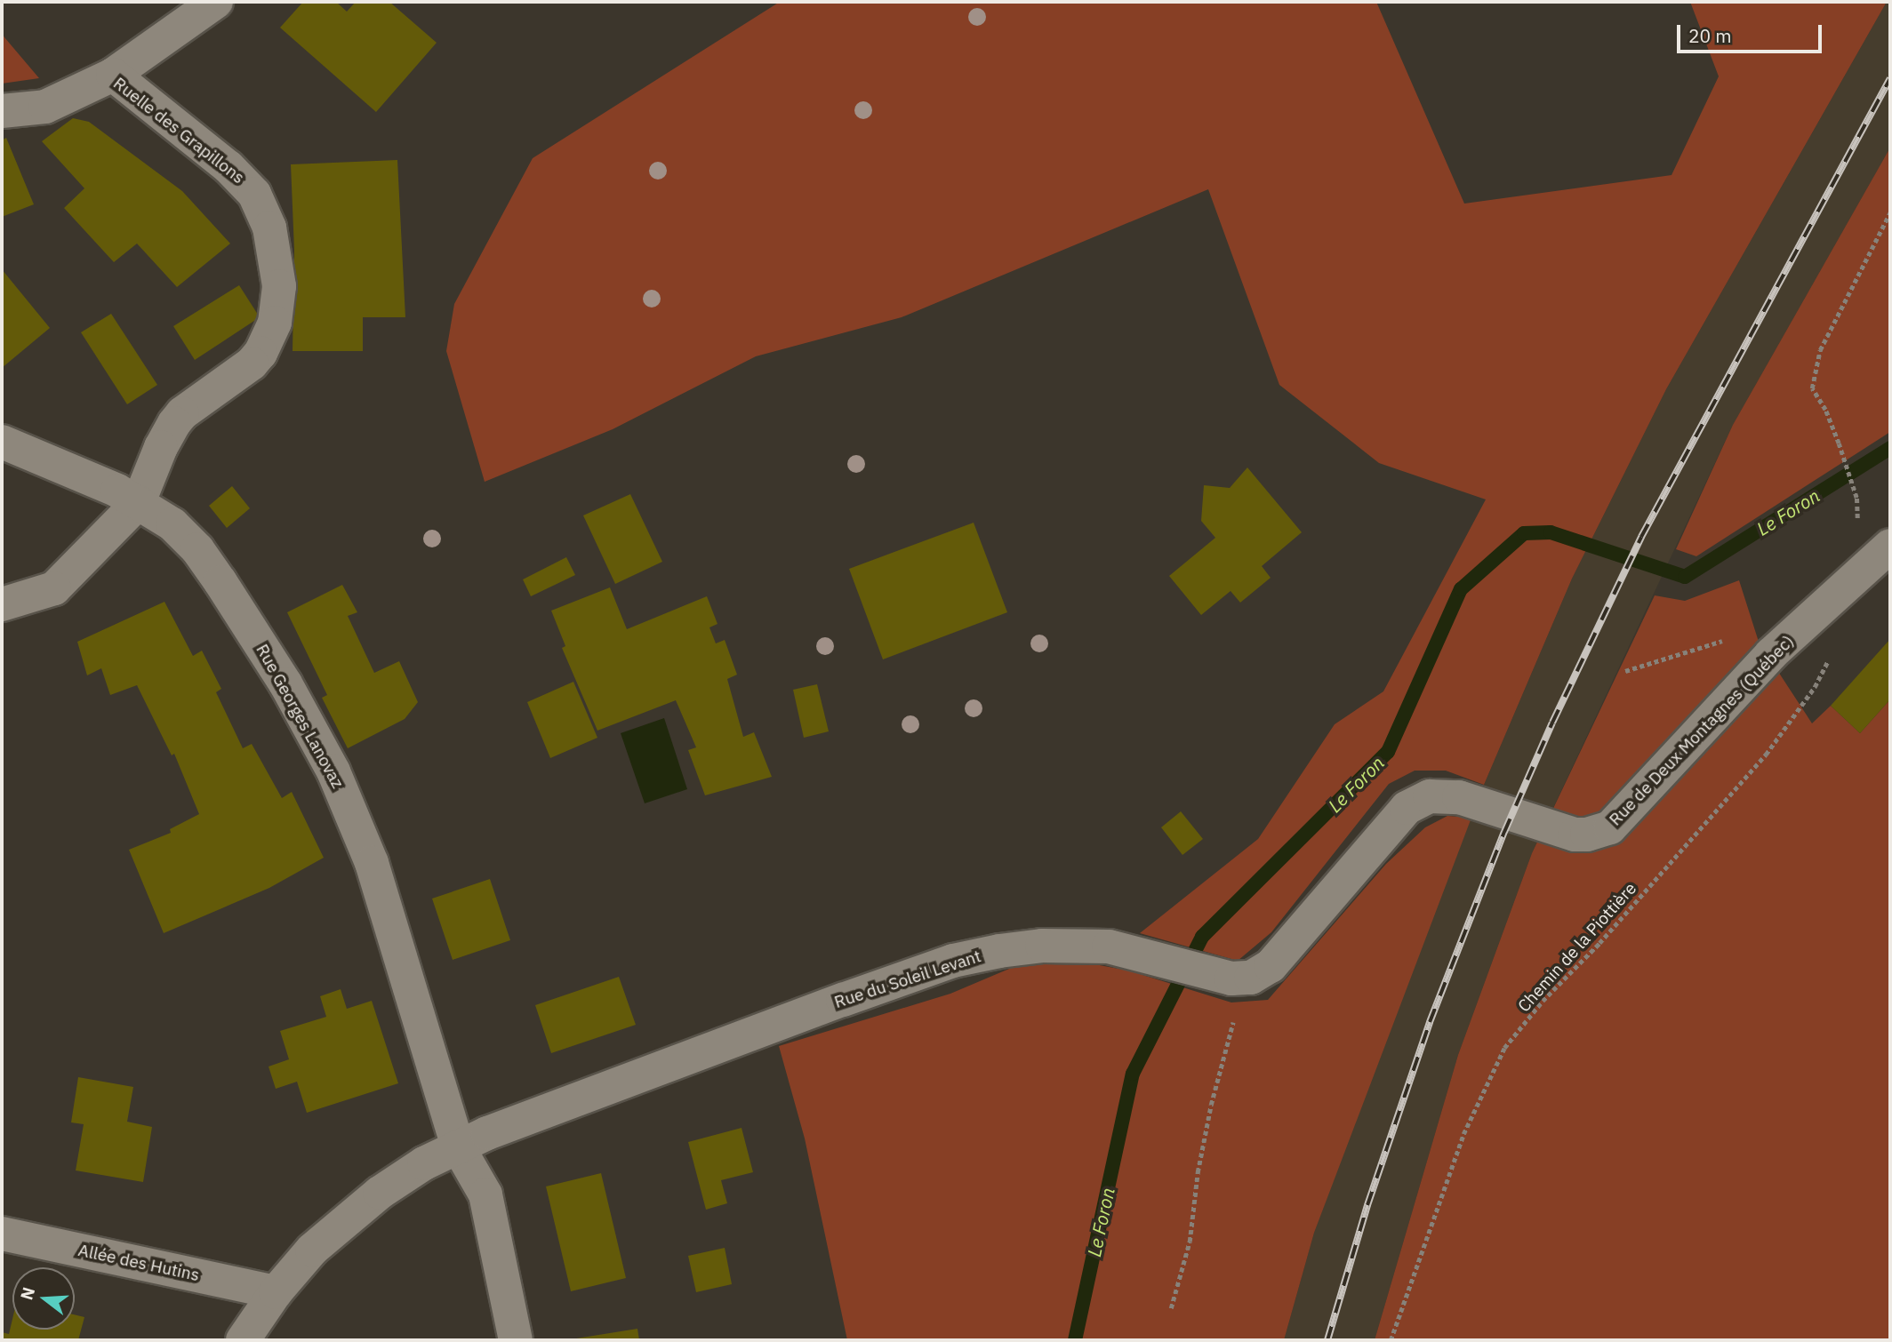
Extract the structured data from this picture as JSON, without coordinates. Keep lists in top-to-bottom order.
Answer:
{
  "streets": {
    "street": [
      "Ruelle des Grapillons",
      "Rue Georges Lanovaz",
      "Rue de Deux Montagnes (Québec)",
      "Rue du Soleil Levant",
      "Allée des Hutins"
    ],
    "path": ["Chemin de la Piottière"]
  },
  "crossings": [
    ["Ruelle des Grapillons", "Rue Georges Lanovaz"],
    ["Rue Georges Lanovaz", "Rue du Soleil Levant"],
    ["Rue de Deux Montagnes (Québec)", "Chemin de la Piottière"],
    ["Rue de Deux Montagnes (Québec)", "Rue du Soleil Levant"],
    ["Rue du Soleil Levant", "Allée des Hutins"]
  ],
  "water": ["Le Foron"],
  "scale_bar": "20 m",
  "north": "left"
}
